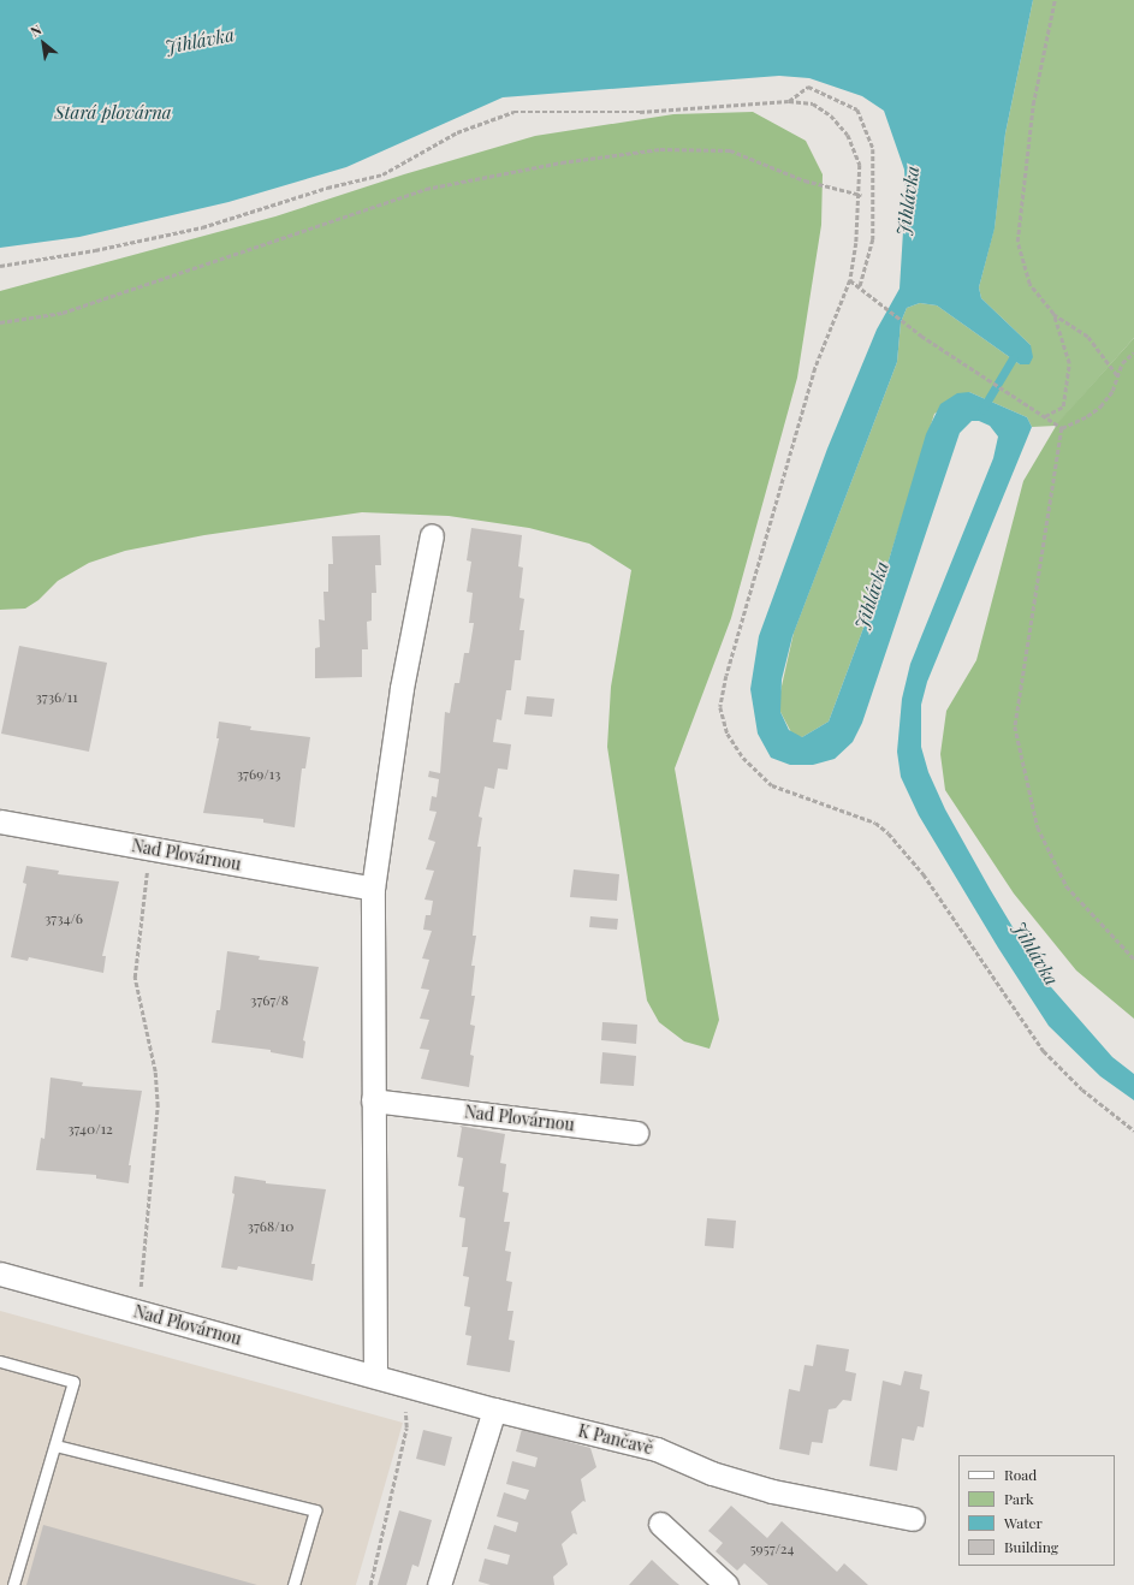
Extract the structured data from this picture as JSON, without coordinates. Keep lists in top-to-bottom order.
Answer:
{
  "streets": {
    "street": ["Nad Plovárnou", "K Pančavě"]
  },
  "crossings": [
    ["Nad Plovárnou", "K Pančavě"]
  ],
  "water": ["Jihlávka", "Stará plovárna"],
  "house_numbers": [
    "3736/11",
    "3769/13",
    "3734/6",
    "3767/8",
    "3740/12",
    "3768/10",
    "5957/24"
  ],
  "legend": [
    "Road",
    "Park",
    "Water",
    "Building"
  ],
  "north": "top left"
}
